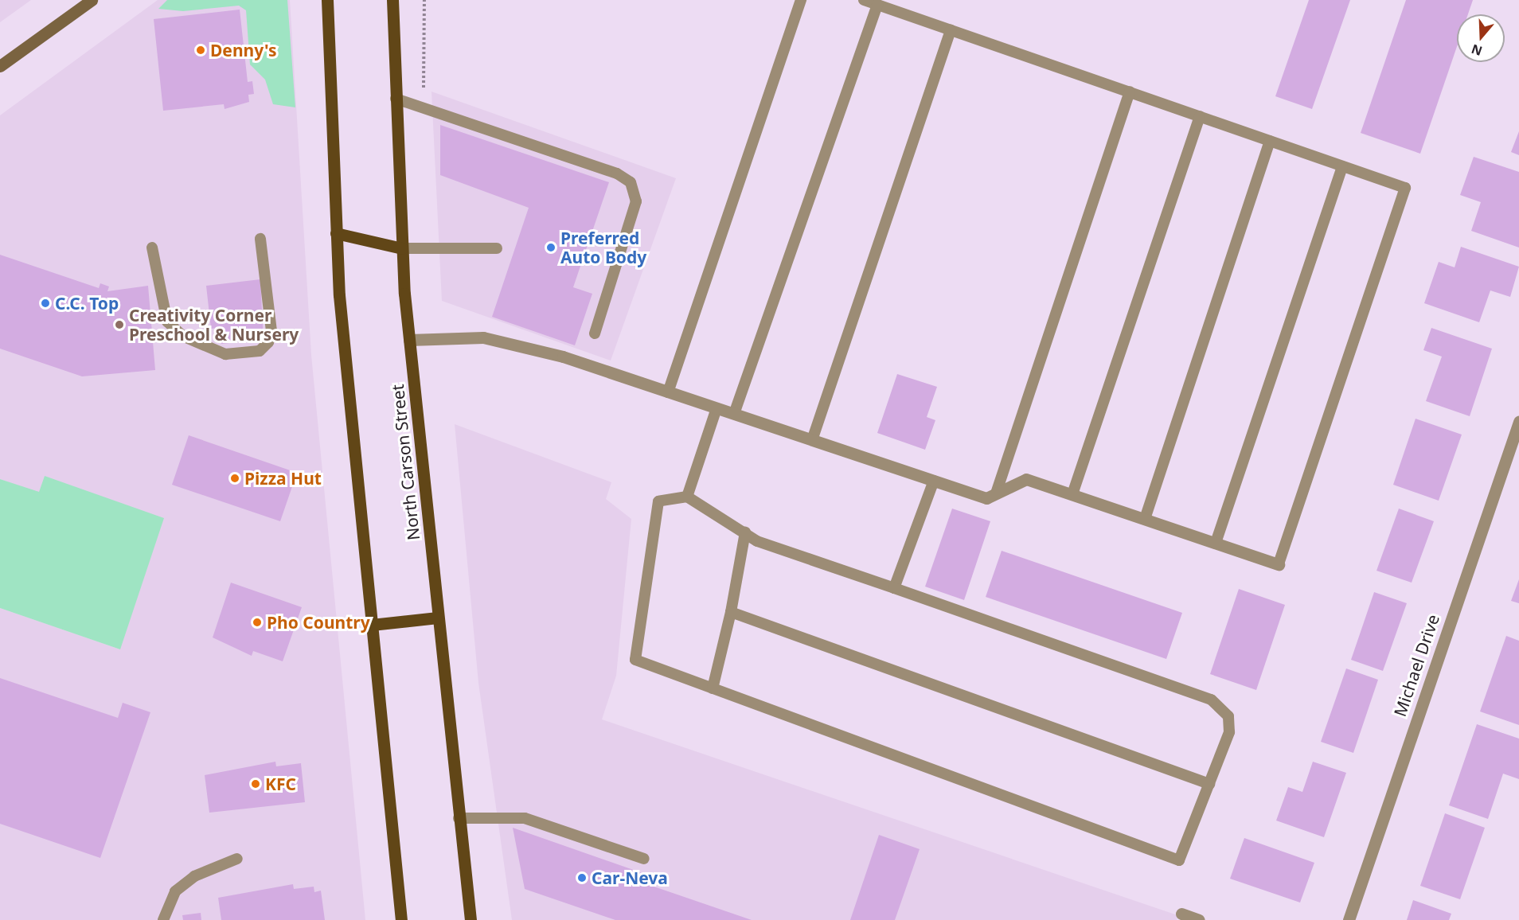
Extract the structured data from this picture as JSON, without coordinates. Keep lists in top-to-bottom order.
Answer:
{
  "streets": {
    "main road": ["North Carson Street"],
    "street": ["Michael Drive"]
  },
  "places": [
    "Denny's",
    "Preferred Auto Body",
    "C.C. Top",
    "Creativity Corner Preschool & Nursery",
    "Pizza Hut",
    "Pho Country",
    "KFC",
    "Car-Neva"
  ],
  "north": "bottom"
}
